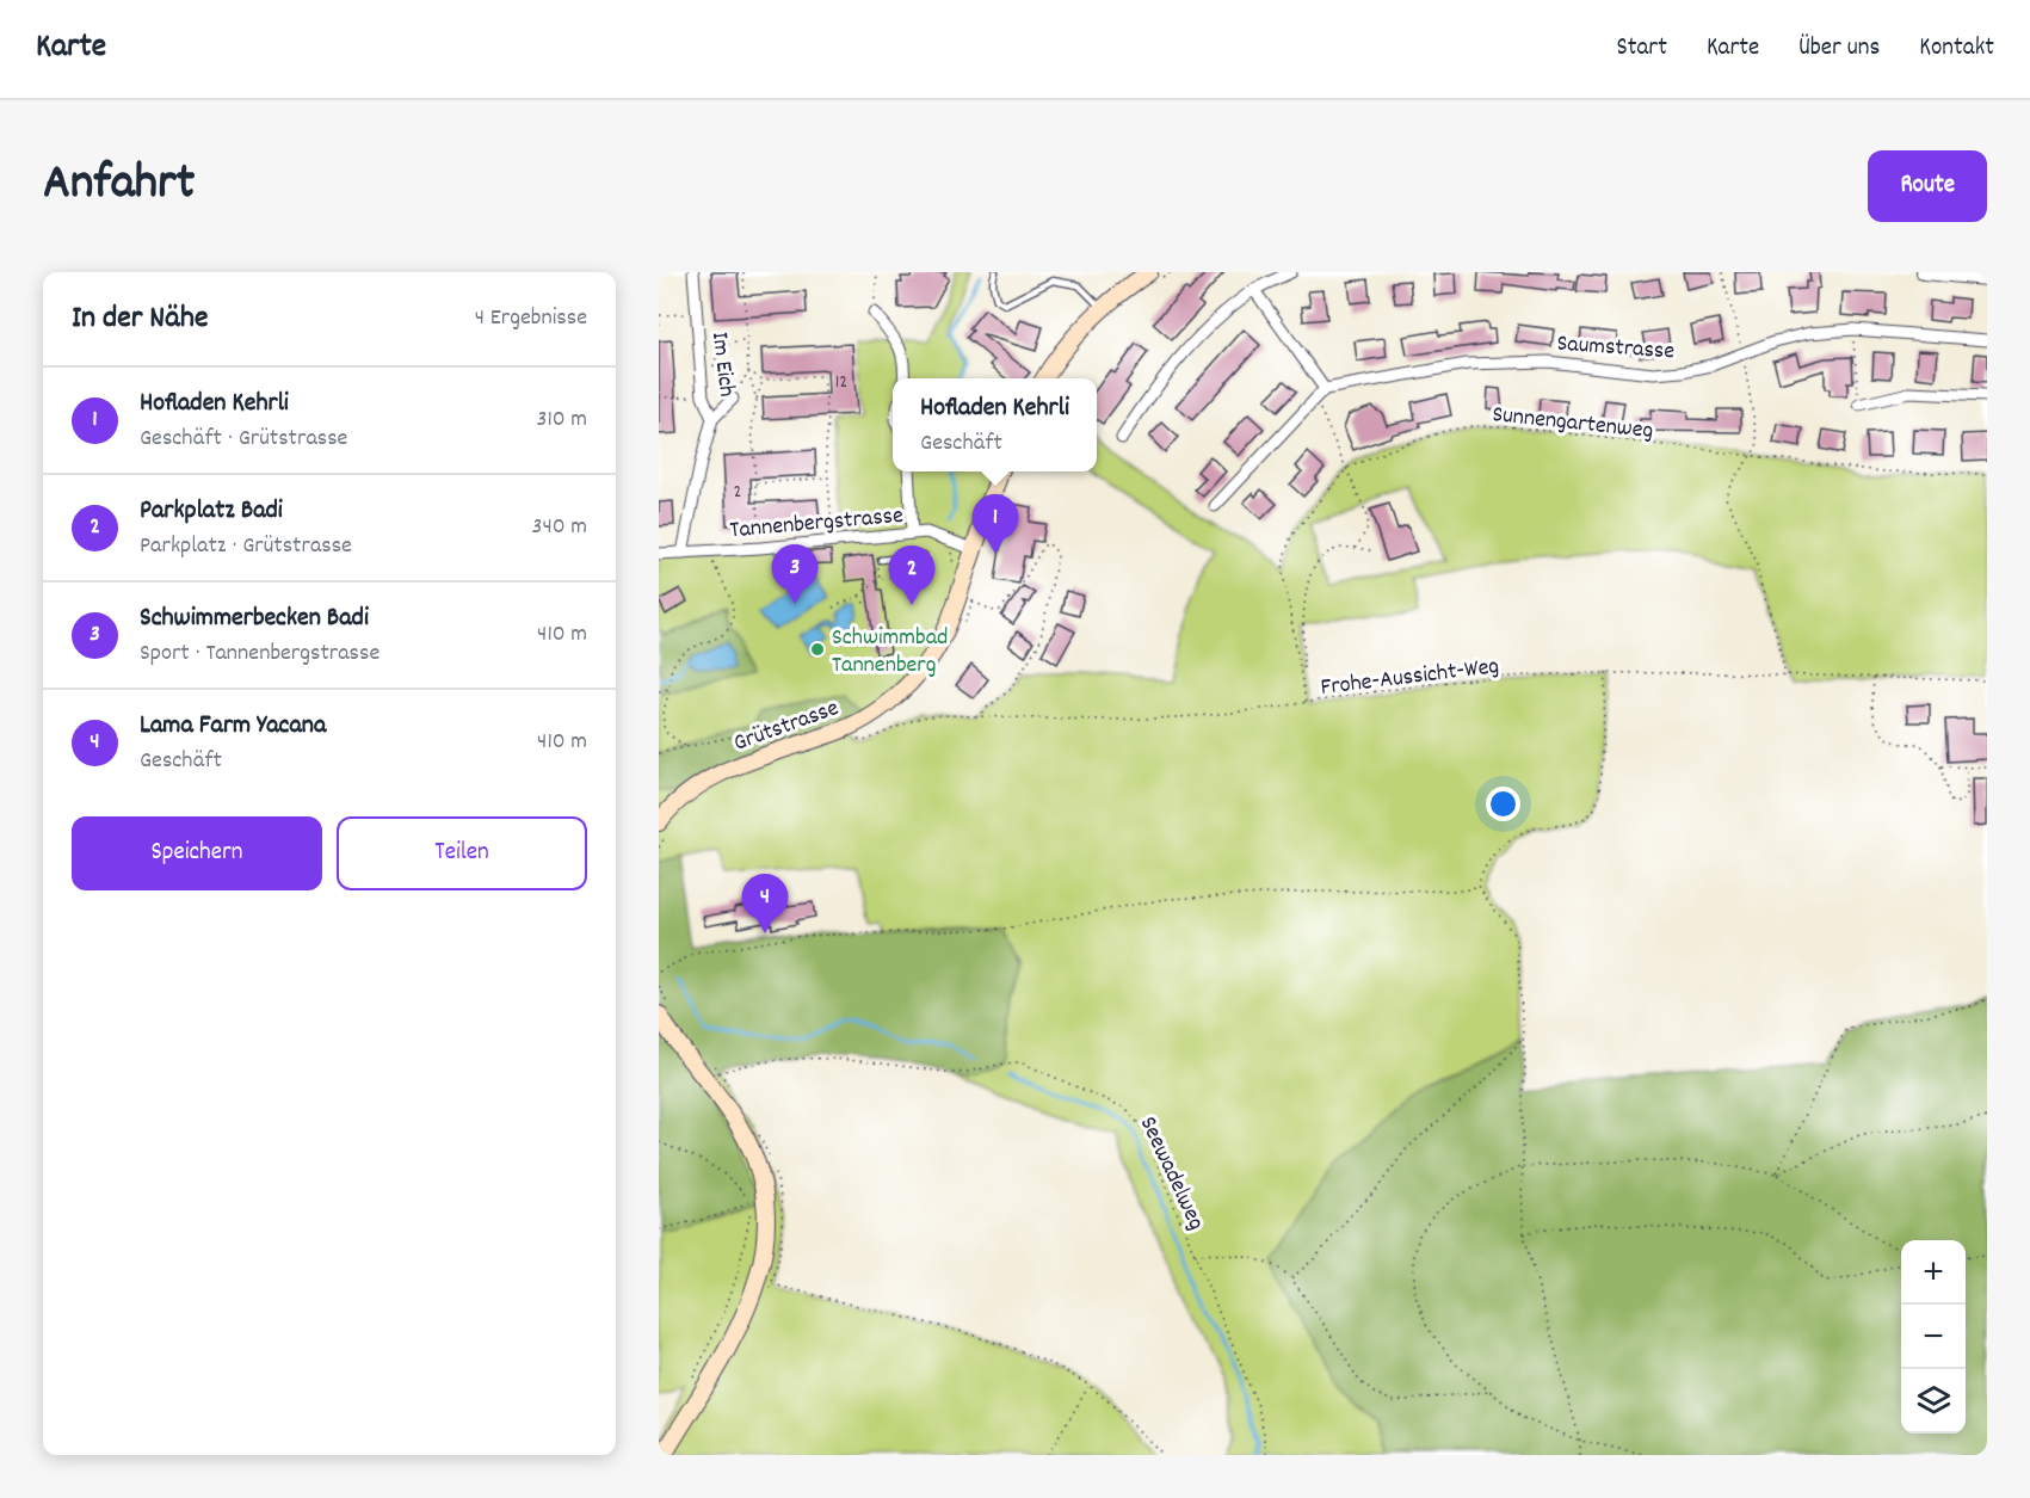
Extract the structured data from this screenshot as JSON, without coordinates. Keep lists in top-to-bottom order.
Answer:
{
  "streets": {
    "main road": ["Grütstrasse"],
    "street": ["Saumstrasse", "Im Eich", "Tannenbergstrasse"],
    "path": ["Sunnengartenweg", "Frohe-Aussicht-Weg", "Seewadelweg"]
  },
  "crossings": [
    ["Im Eich", "Tannenbergstrasse"],
    ["Sunnengartenweg", "Frohe-Aussicht-Weg"],
    ["Tannenbergstrasse", "Grütstrasse"],
    ["Frohe-Aussicht-Weg", "Grütstrasse"]
  ],
  "places": ["Schwimmbad Tannenberg"],
  "house_numbers": ["12", "2"],
  "page": {
    "header": "Karte",
    "nav": [
      "Start",
      "Karte",
      "Über uns",
      "Kontakt"
    ],
    "title": "Anfahrt",
    "buttons": [
      "Route",
      ["Speichern", "Teilen"]
    ],
    "heading": ["In der Nähe", "4 Ergebnisse"],
    "list": [
      {
        "mark": "1",
        "name": "Hofladen Kehrli",
        "note": "Geschäft · Grütstrasse",
        "value": "310 m"
      },
      {
        "mark": "2",
        "name": "Parkplatz Badi",
        "note": "Parkplatz · Grütstrasse",
        "value": "340 m"
      },
      {
        "mark": "3",
        "name": "Schwimmerbecken Badi",
        "note": "Sport · Tannenbergstrasse",
        "value": "410 m"
      },
      {
        "mark": "4",
        "name": "Lama Farm Yacana",
        "note": "Geschäft",
        "value": "410 m"
      }
    ],
    "popup": ["Hofladen Kehrli", "Geschäft"],
    "pins": [
      "1",
      "3",
      "2",
      "4"
    ],
    "map_buttons": ["+", "−"]
  }
}
